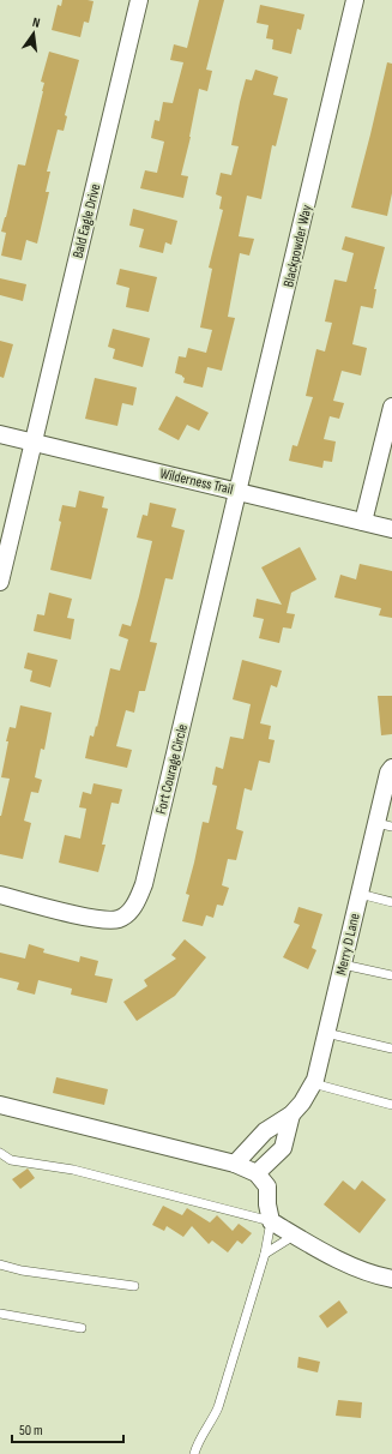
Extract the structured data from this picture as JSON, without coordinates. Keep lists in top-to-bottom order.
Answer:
{
  "streets": {
    "street": [
      "Bald Eagle Drive",
      "Blackpowder Way",
      "Wilderness Trail",
      "Fort Courage Circle",
      "Merry D Lane"
    ]
  },
  "crossings": [
    ["Bald Eagle Drive", "Wilderness Trail"],
    ["Blackpowder Way", "Wilderness Trail"],
    ["Blackpowder Way", "Fort Courage Circle"],
    ["Wilderness Trail", "Fort Courage Circle"]
  ],
  "scale_bar": "50 m",
  "north": "top"
}
